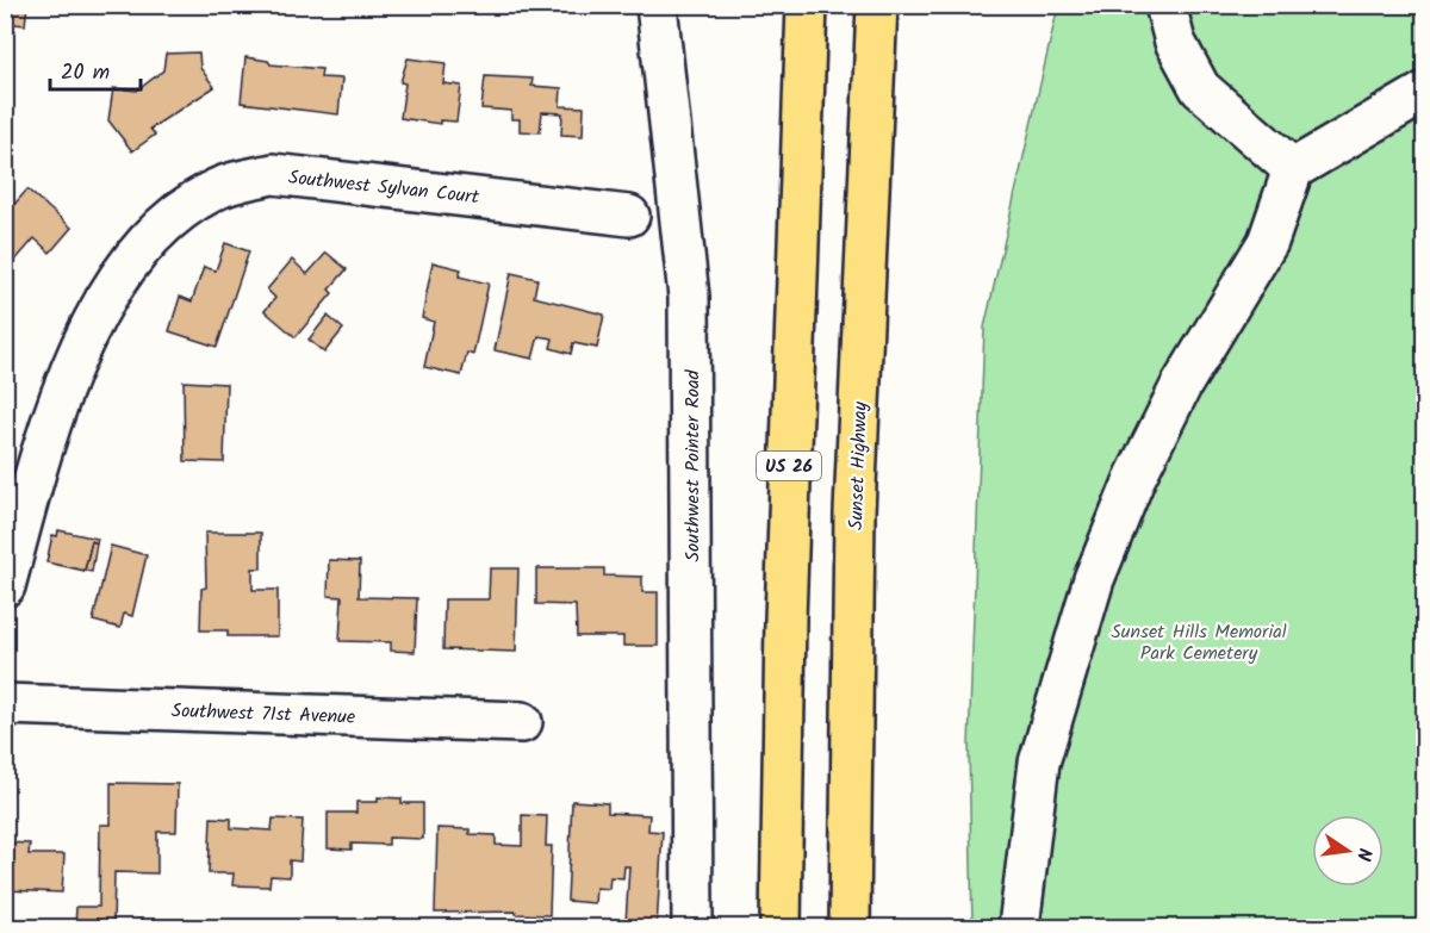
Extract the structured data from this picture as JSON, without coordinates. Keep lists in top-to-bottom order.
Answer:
{
  "streets": {
    "highway": ["US 26", "Sunset Highway"],
    "street": ["Southwest Sylvan Court", "Southwest Pointer Road", "Southwest 71st Avenue"]
  },
  "parks": ["Sunset Hills Memorial Park Cemetery"],
  "scale_bar": "20 m",
  "north": "right"
}
